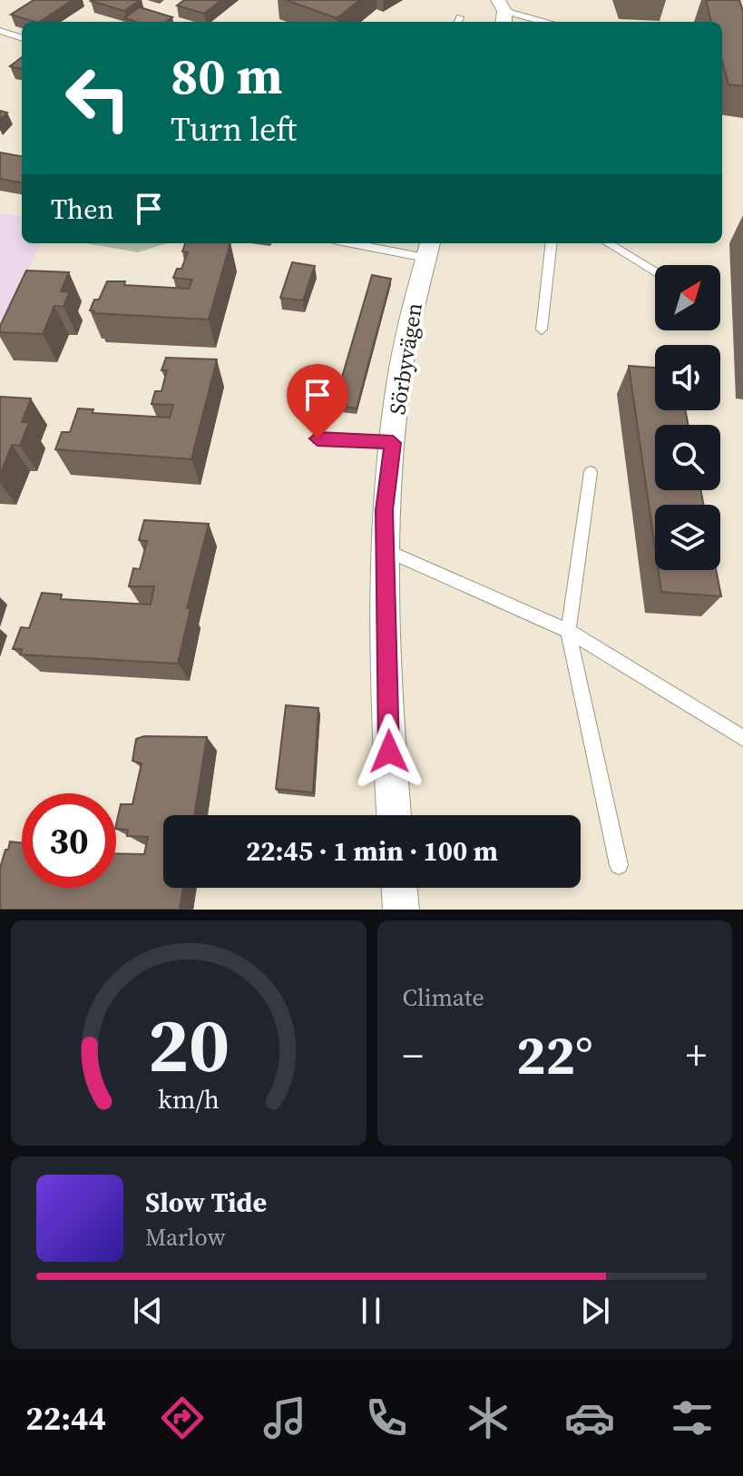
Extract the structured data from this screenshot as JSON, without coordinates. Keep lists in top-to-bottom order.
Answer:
{
  "streets": {
    "street": ["Sörbyvägen"]
  },
  "north": "top right",
  "page": {
    "turn": ["80 m", "Turn left"],
    "then": "Then",
    "limit": "30",
    "trip": "22:45 · 1 min · 100 m",
    "tile": "Climate",
    "heat": ["−", "22°", "+"],
    "song": ["Slow Tide", "Marlow"],
    "tabs": "22:44",
    "gauge": ["20", "km/h"]
  }
}
